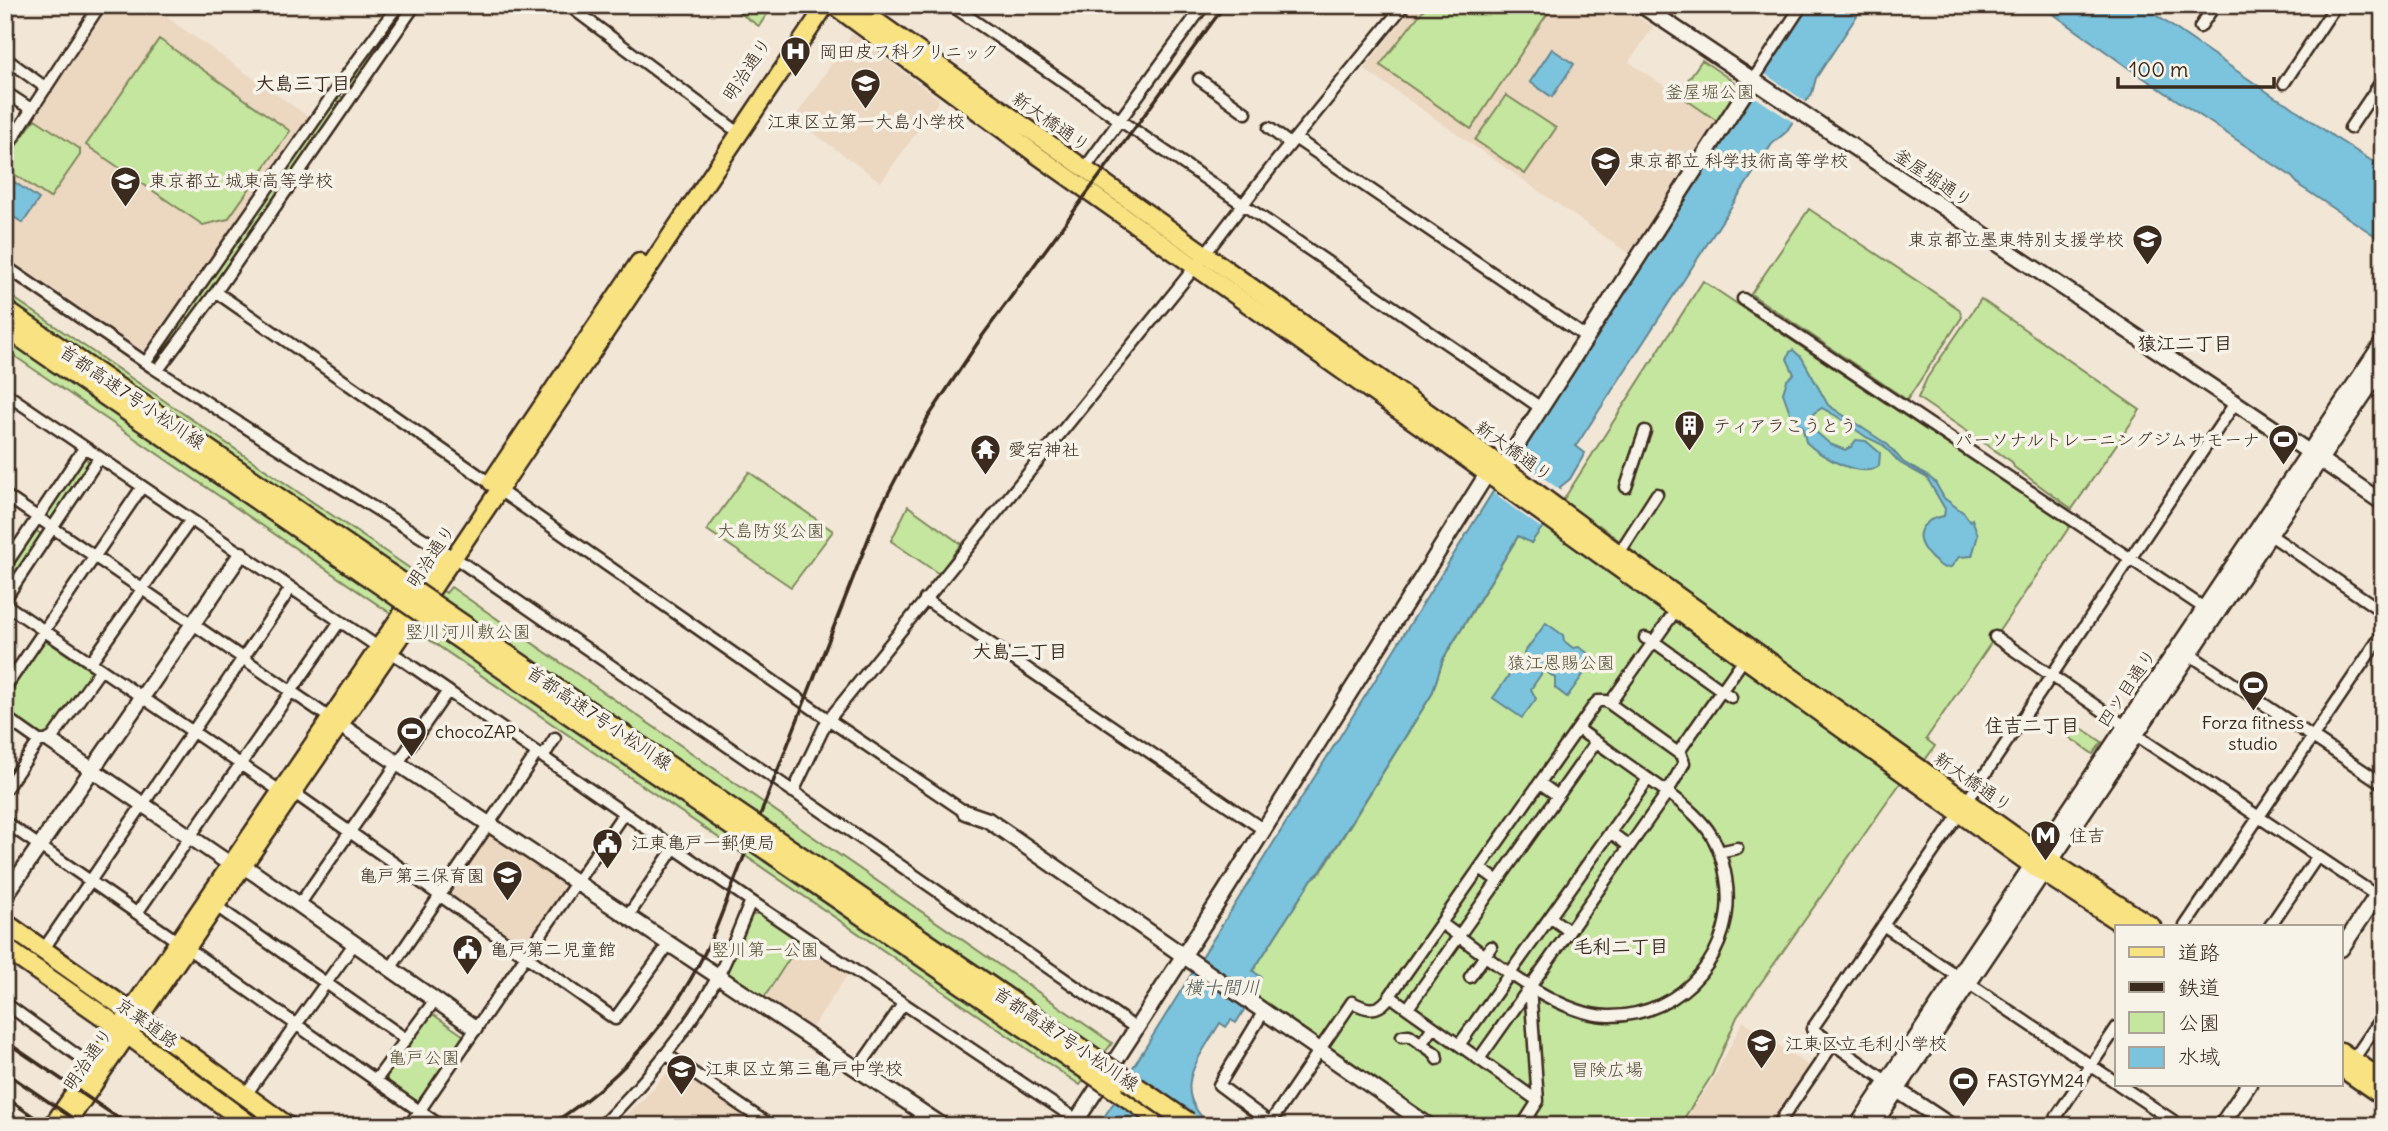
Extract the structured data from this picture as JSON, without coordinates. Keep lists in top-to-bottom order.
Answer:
{
  "streets": {
    "highway": ["首都高速7号小松川線", "京葉道路"],
    "main road": ["明治通り", "新大橋通り"],
    "street": ["釜屋堀通り", "四ツ目通り"]
  },
  "crossings": [
    ["明治通り", "京葉道路"],
    ["新大橋通り", "四ツ目通り"],
    ["釜屋堀通り", "四ツ目通り"]
  ],
  "districts": [
    "大島三丁目",
    "猿江二丁目",
    "大島二丁目",
    "住吉二丁目",
    "毛利二丁目"
  ],
  "water": ["横十間川"],
  "parks": [
    "釜屋堀公園",
    "大島防災公園",
    "竪川河川敷公園",
    "猿江恩賜公園",
    "竪川第一公園",
    "亀戸公園",
    "冒険広場"
  ],
  "places": {
    "hospital": ["岡田皮フ科クリニック"],
    "school or university": [
      "江東区立第一大島小学校",
      "東京都立 科学技術高等学校",
      "東京都立 城東高等学校",
      "東京都立墨東特別支援学校",
      "亀戸第三保育園",
      "江東区立毛利小学校",
      "江東区立第三亀戸中学校"
    ],
    "building": ["ティアラこうとう"],
    "sports": [
      "パーソナルトレーニングジムサモーナ",
      "Forza fitness studio",
      "chocoZAP",
      "FASTGYM24"
    ],
    "temple": ["愛宕神社"],
    "metro station": ["住吉"],
    "public building": ["江東亀戸一郵便局", "亀戸第二児童館"]
  },
  "legend": [
    "道路",
    "鉄道",
    "公園",
    "水域"
  ],
  "scale_bar": "100 m"
}
